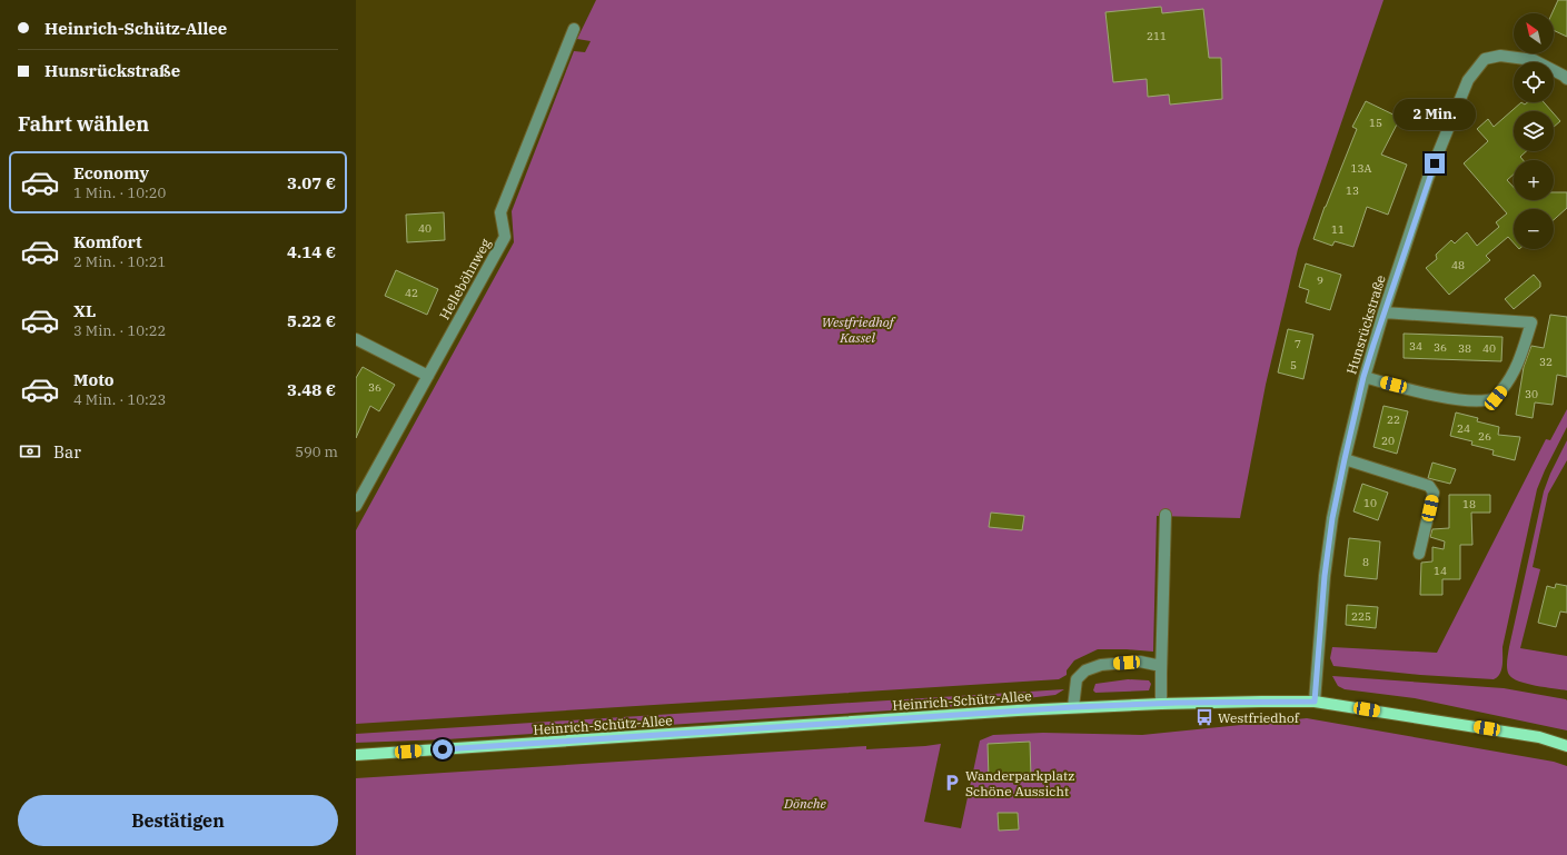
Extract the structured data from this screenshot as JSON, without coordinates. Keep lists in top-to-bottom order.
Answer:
{
  "streets": {
    "main road": ["Heinrich-Schütz-Allee"],
    "street": ["Helleböhnweg", "Hunsrückstraße"]
  },
  "crossings": [
    ["Hunsrückstraße", "Heinrich-Schütz-Allee"]
  ],
  "parks": ["Westfriedhof Kassel", "Dönche"],
  "places": {
    "bus stop": ["Westfriedhof"],
    "parking": ["Wanderparkplatz Schöne Aussicht"]
  },
  "house_numbers": [
    "211",
    "15",
    "13A",
    "13",
    "40",
    "11",
    "48",
    "9",
    "42",
    "7",
    "34",
    "36",
    "38",
    "40",
    "32",
    "5",
    "36",
    "30",
    "22",
    "24",
    "26",
    "20",
    "10",
    "18",
    "8",
    "14",
    "225"
  ],
  "north": "top left",
  "page": {
    "banner": ["Heinrich-Schütz-Allee", "Hunsrückstraße"],
    "map_buttons": ["+", "−"],
    "heading": "Fahrt wählen",
    "bubble": "2 Min.",
    "list": [
      {
        "name": "Economy",
        "note": "1 Min. · 10:20",
        "value": "3.07 €"
      },
      {
        "name": "Komfort",
        "note": "2 Min. · 10:21",
        "value": "4.14 €"
      },
      {
        "name": "XL",
        "note": "3 Min. · 10:22",
        "value": "5.22 €"
      },
      {
        "name": "Moto",
        "note": "4 Min. · 10:23",
        "value": "3.48 €"
      }
    ],
    "pay": ["Bar", "590 m"],
    "buttons": "Bestätigen"
  }
}
